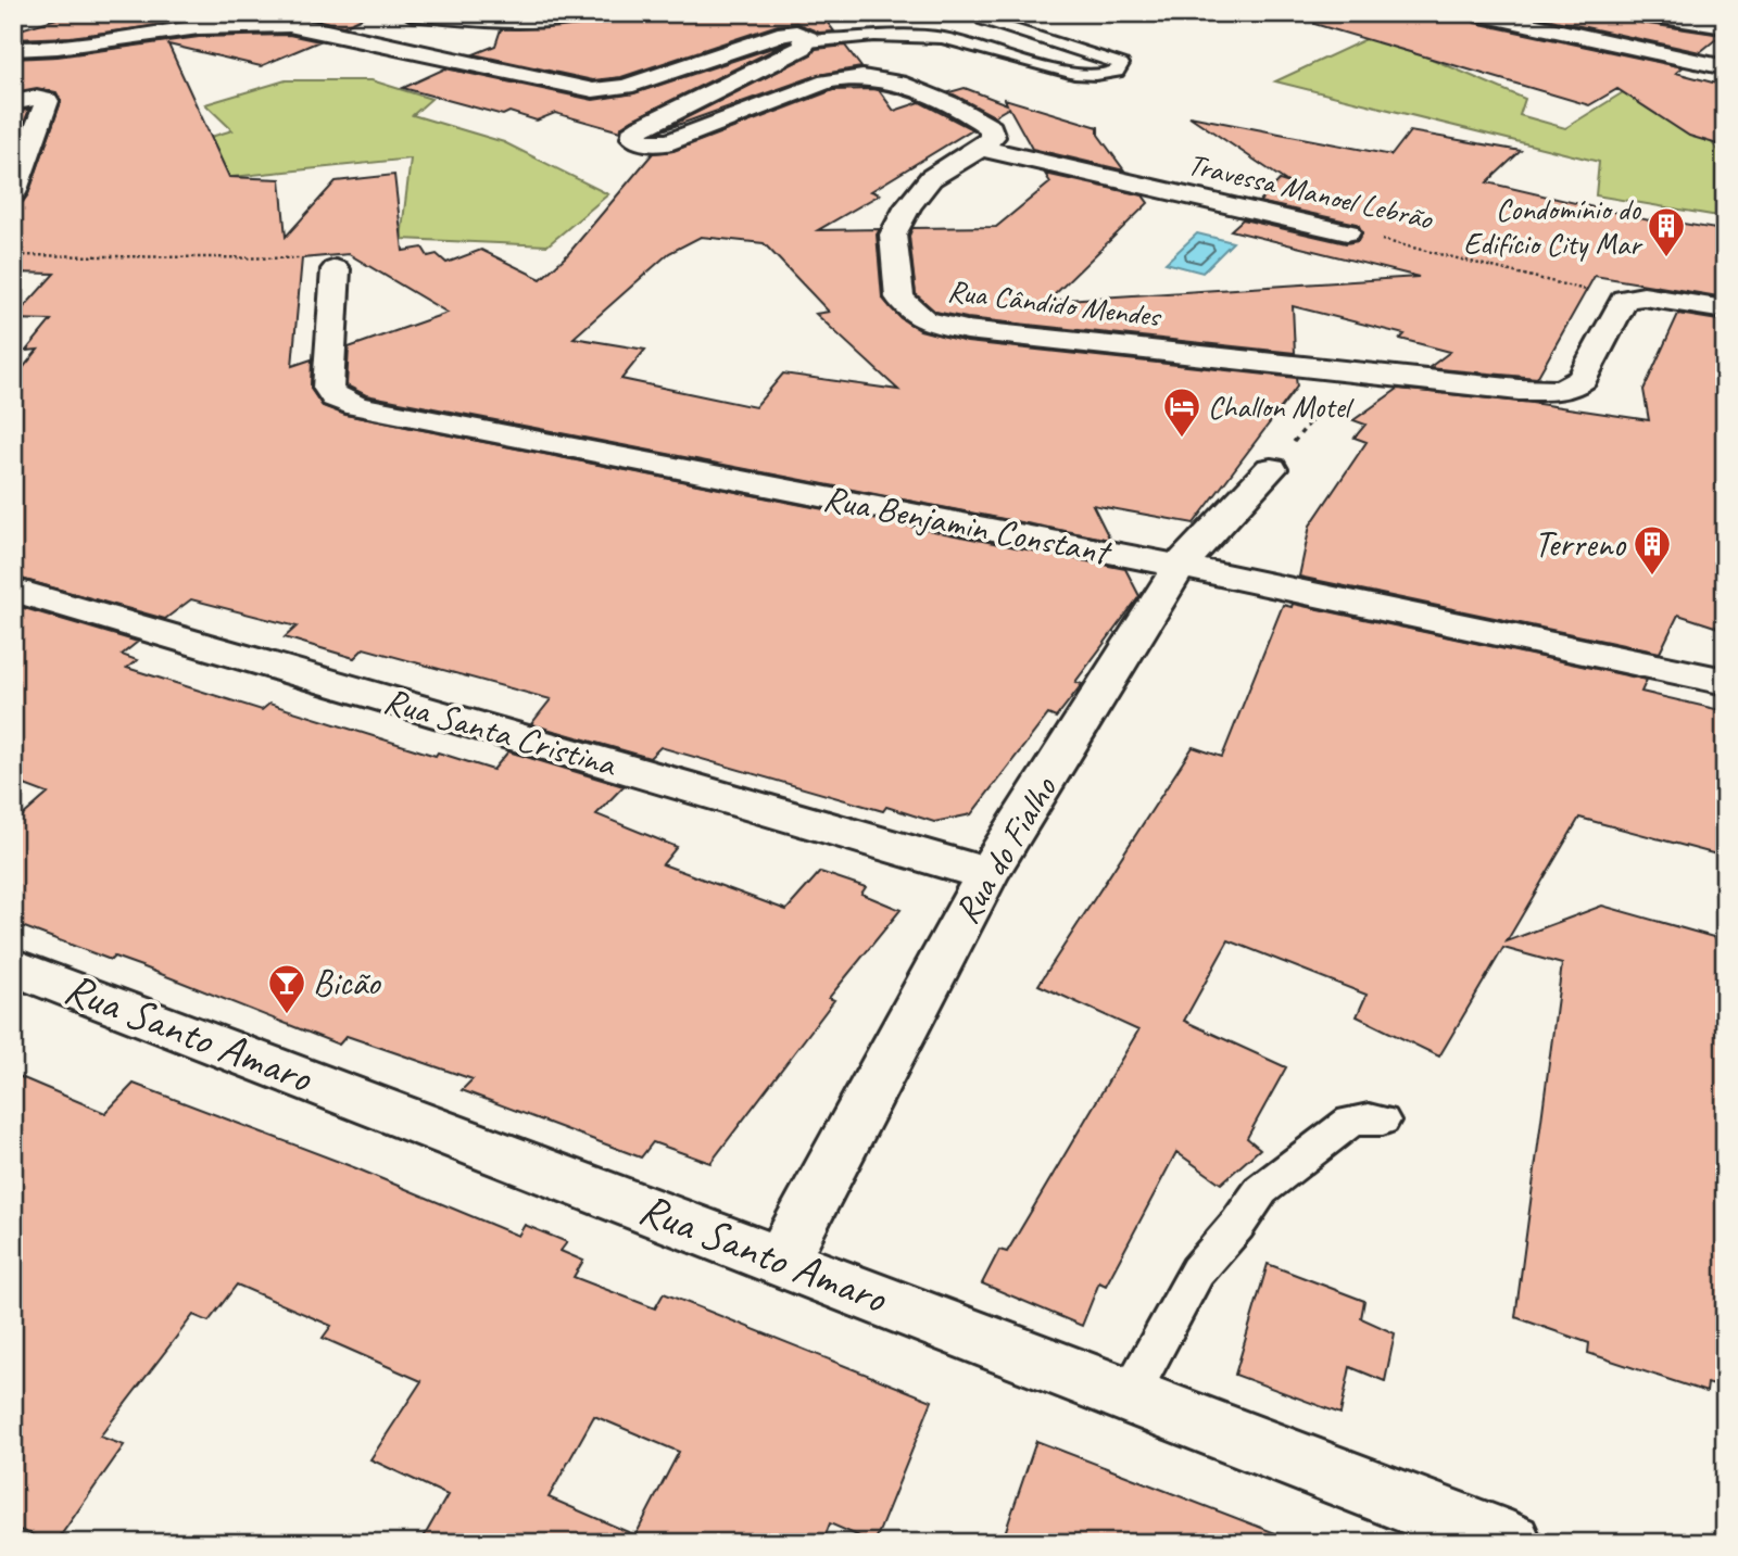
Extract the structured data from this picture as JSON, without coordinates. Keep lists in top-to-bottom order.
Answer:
{
  "streets": {
    "street": [
      "Travessa Manoel Lebrão",
      "Rua Cândido Mendes",
      "Rua Benjamin Constant",
      "Rua Santa Cristina",
      "Rua do Fialho",
      "Rua Santo Amaro"
    ]
  },
  "crossings": [
    ["Travessa Manoel Lebrão", "Rua Cândido Mendes"],
    ["Rua Benjamin Constant", "Rua do Fialho"],
    ["Rua Santa Cristina", "Rua do Fialho"],
    ["Rua do Fialho", "Rua Santo Amaro"]
  ],
  "places": {
    "building": ["Condomínio do Edifício City Mar", "Terreno"],
    "hotel": ["Challon Motel"],
    "bar": ["Bicão"]
  }
}
